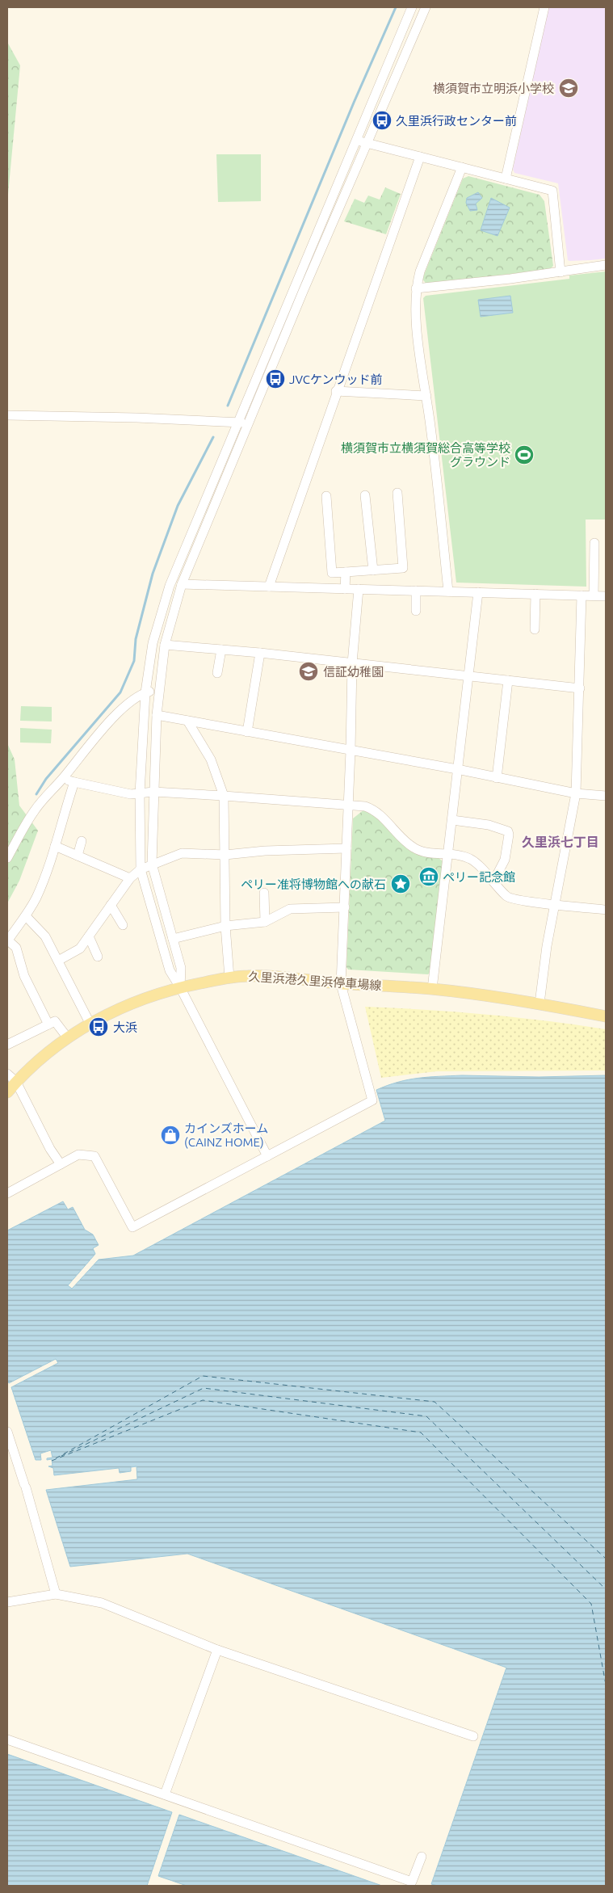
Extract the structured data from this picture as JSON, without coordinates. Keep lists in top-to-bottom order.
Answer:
{
  "streets": {
    "main road": ["久里浜港久里浜停車場線"]
  },
  "districts": ["久里浜七丁目"],
  "places": {
    "school or university": ["横須賀市立明浜小学校", "信証幼稚園"],
    "bus stop": ["久里浜行政センター前", "JVCケンウッド前", "大浜"],
    "sports": ["横須賀市立横須賀総合高等学校 グラウンド"],
    "museum": ["ペリー記念館"],
    "place": ["ペリー准将博物館への献石"],
    "shop": ["カインズホーム (CAINZ HOME)"]
  }
}
